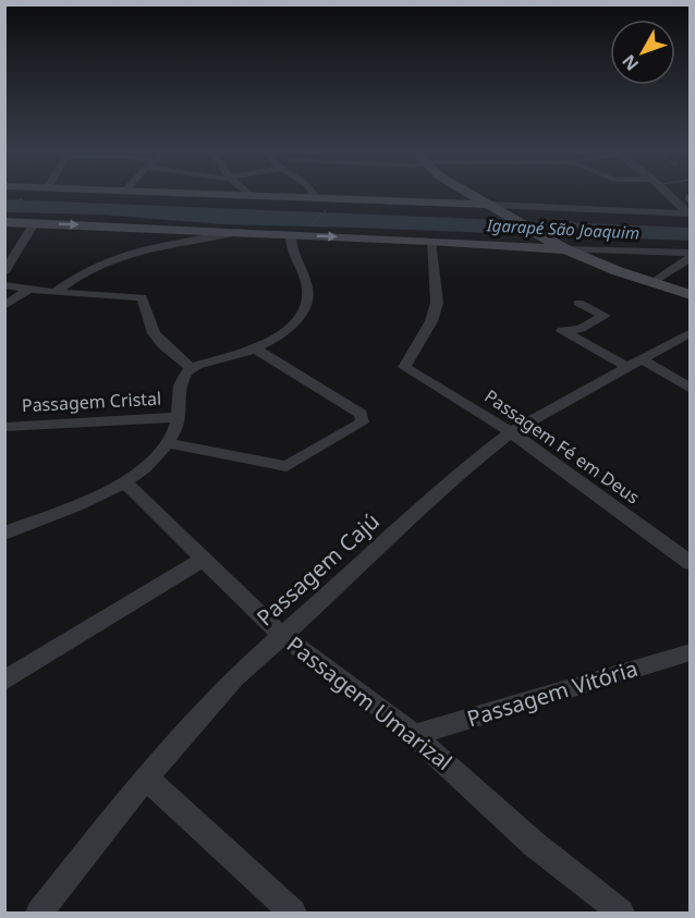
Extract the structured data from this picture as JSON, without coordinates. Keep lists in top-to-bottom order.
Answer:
{
  "streets": {
    "street": [
      "Passagem Cristal",
      "Passagem Fé em Deus",
      "Passagem Cajú",
      "Passagem Vitória",
      "Passagem Umarizal"
    ]
  },
  "crossings": [
    ["Passagem Fé em Deus", "Passagem Cajú"],
    ["Passagem Cajú", "Passagem Umarizal"],
    ["Passagem Vitória", "Passagem Umarizal"]
  ],
  "water": ["Igarapé São Joaquim"],
  "north": "bottom left"
}
